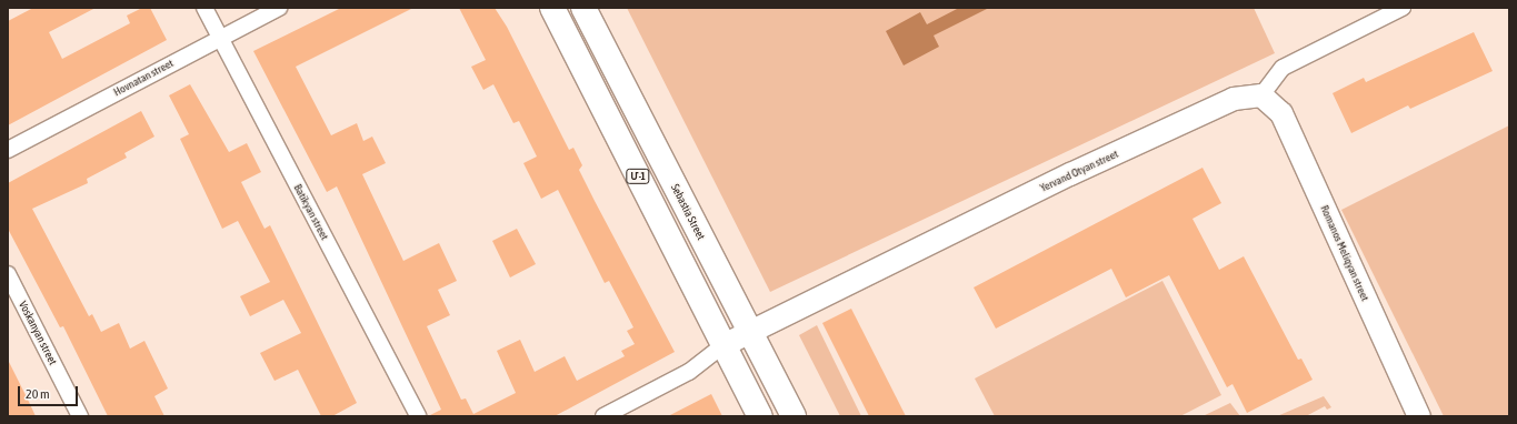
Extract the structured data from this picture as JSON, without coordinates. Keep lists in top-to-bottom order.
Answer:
{
  "streets": {
    "main road": ["Մ-1", "Sebastia Street"],
    "street": [
      "Hovnatan street",
      "Yervand Otyan street",
      "Batikyan street",
      "Romanos Meliqyan street",
      "Voskanyan street"
    ]
  },
  "crossings": [
    ["Hovnatan street", "Batikyan street"],
    ["Yervand Otyan street", "Մ-1"],
    ["Yervand Otyan street", "Sebastia Street"],
    ["Yervand Otyan street", "Romanos Meliqyan street"]
  ],
  "scale_bar": "20 m"
}
